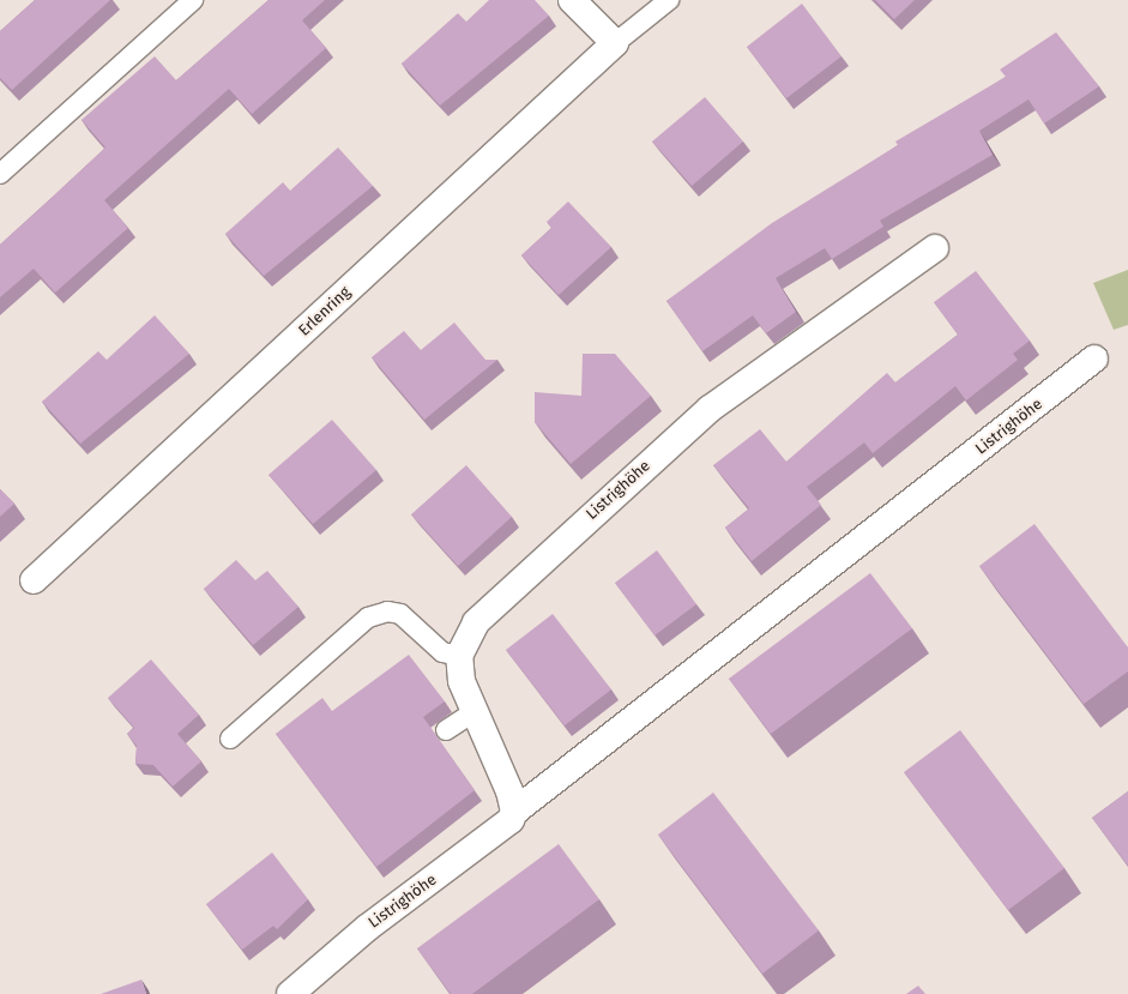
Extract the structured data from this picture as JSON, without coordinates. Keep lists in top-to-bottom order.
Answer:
{
  "streets": {
    "street": ["Erlenring", "Listrighöhe"]
  }
}
